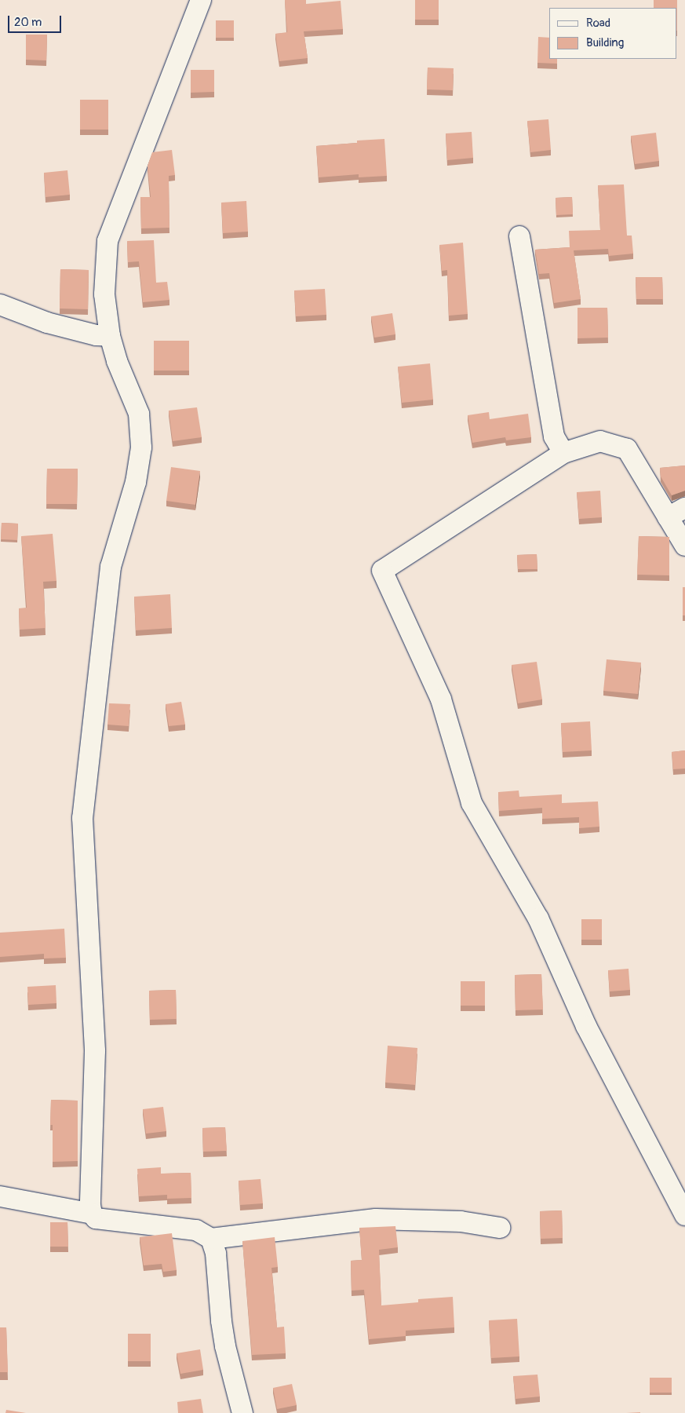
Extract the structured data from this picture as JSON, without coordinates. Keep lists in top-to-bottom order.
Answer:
{
  "legend": ["Road", "Building"],
  "scale_bar": "20 m"
}
